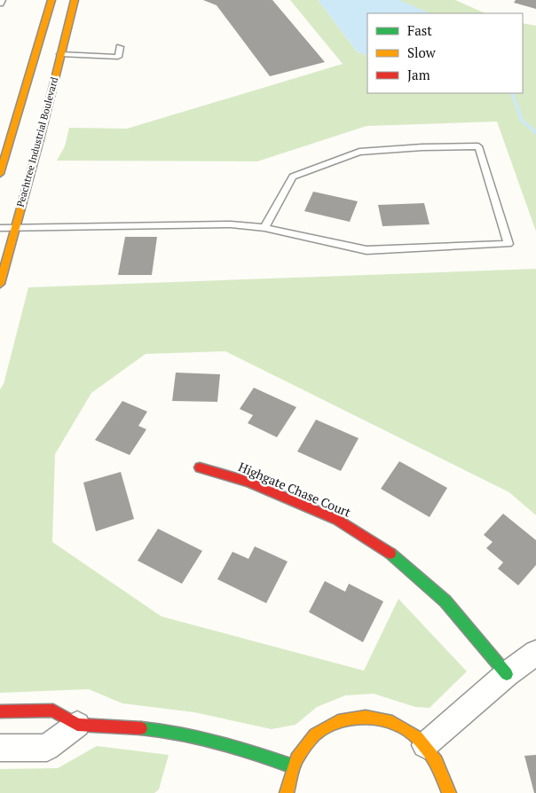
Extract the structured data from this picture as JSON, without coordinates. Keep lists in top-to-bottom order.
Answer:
{
  "streets": {
    "main road": ["Peachtree Industrial Boulevard", "Highgate Chase Court"]
  },
  "legend": ["Fast", "Slow", "Jam"]
}
